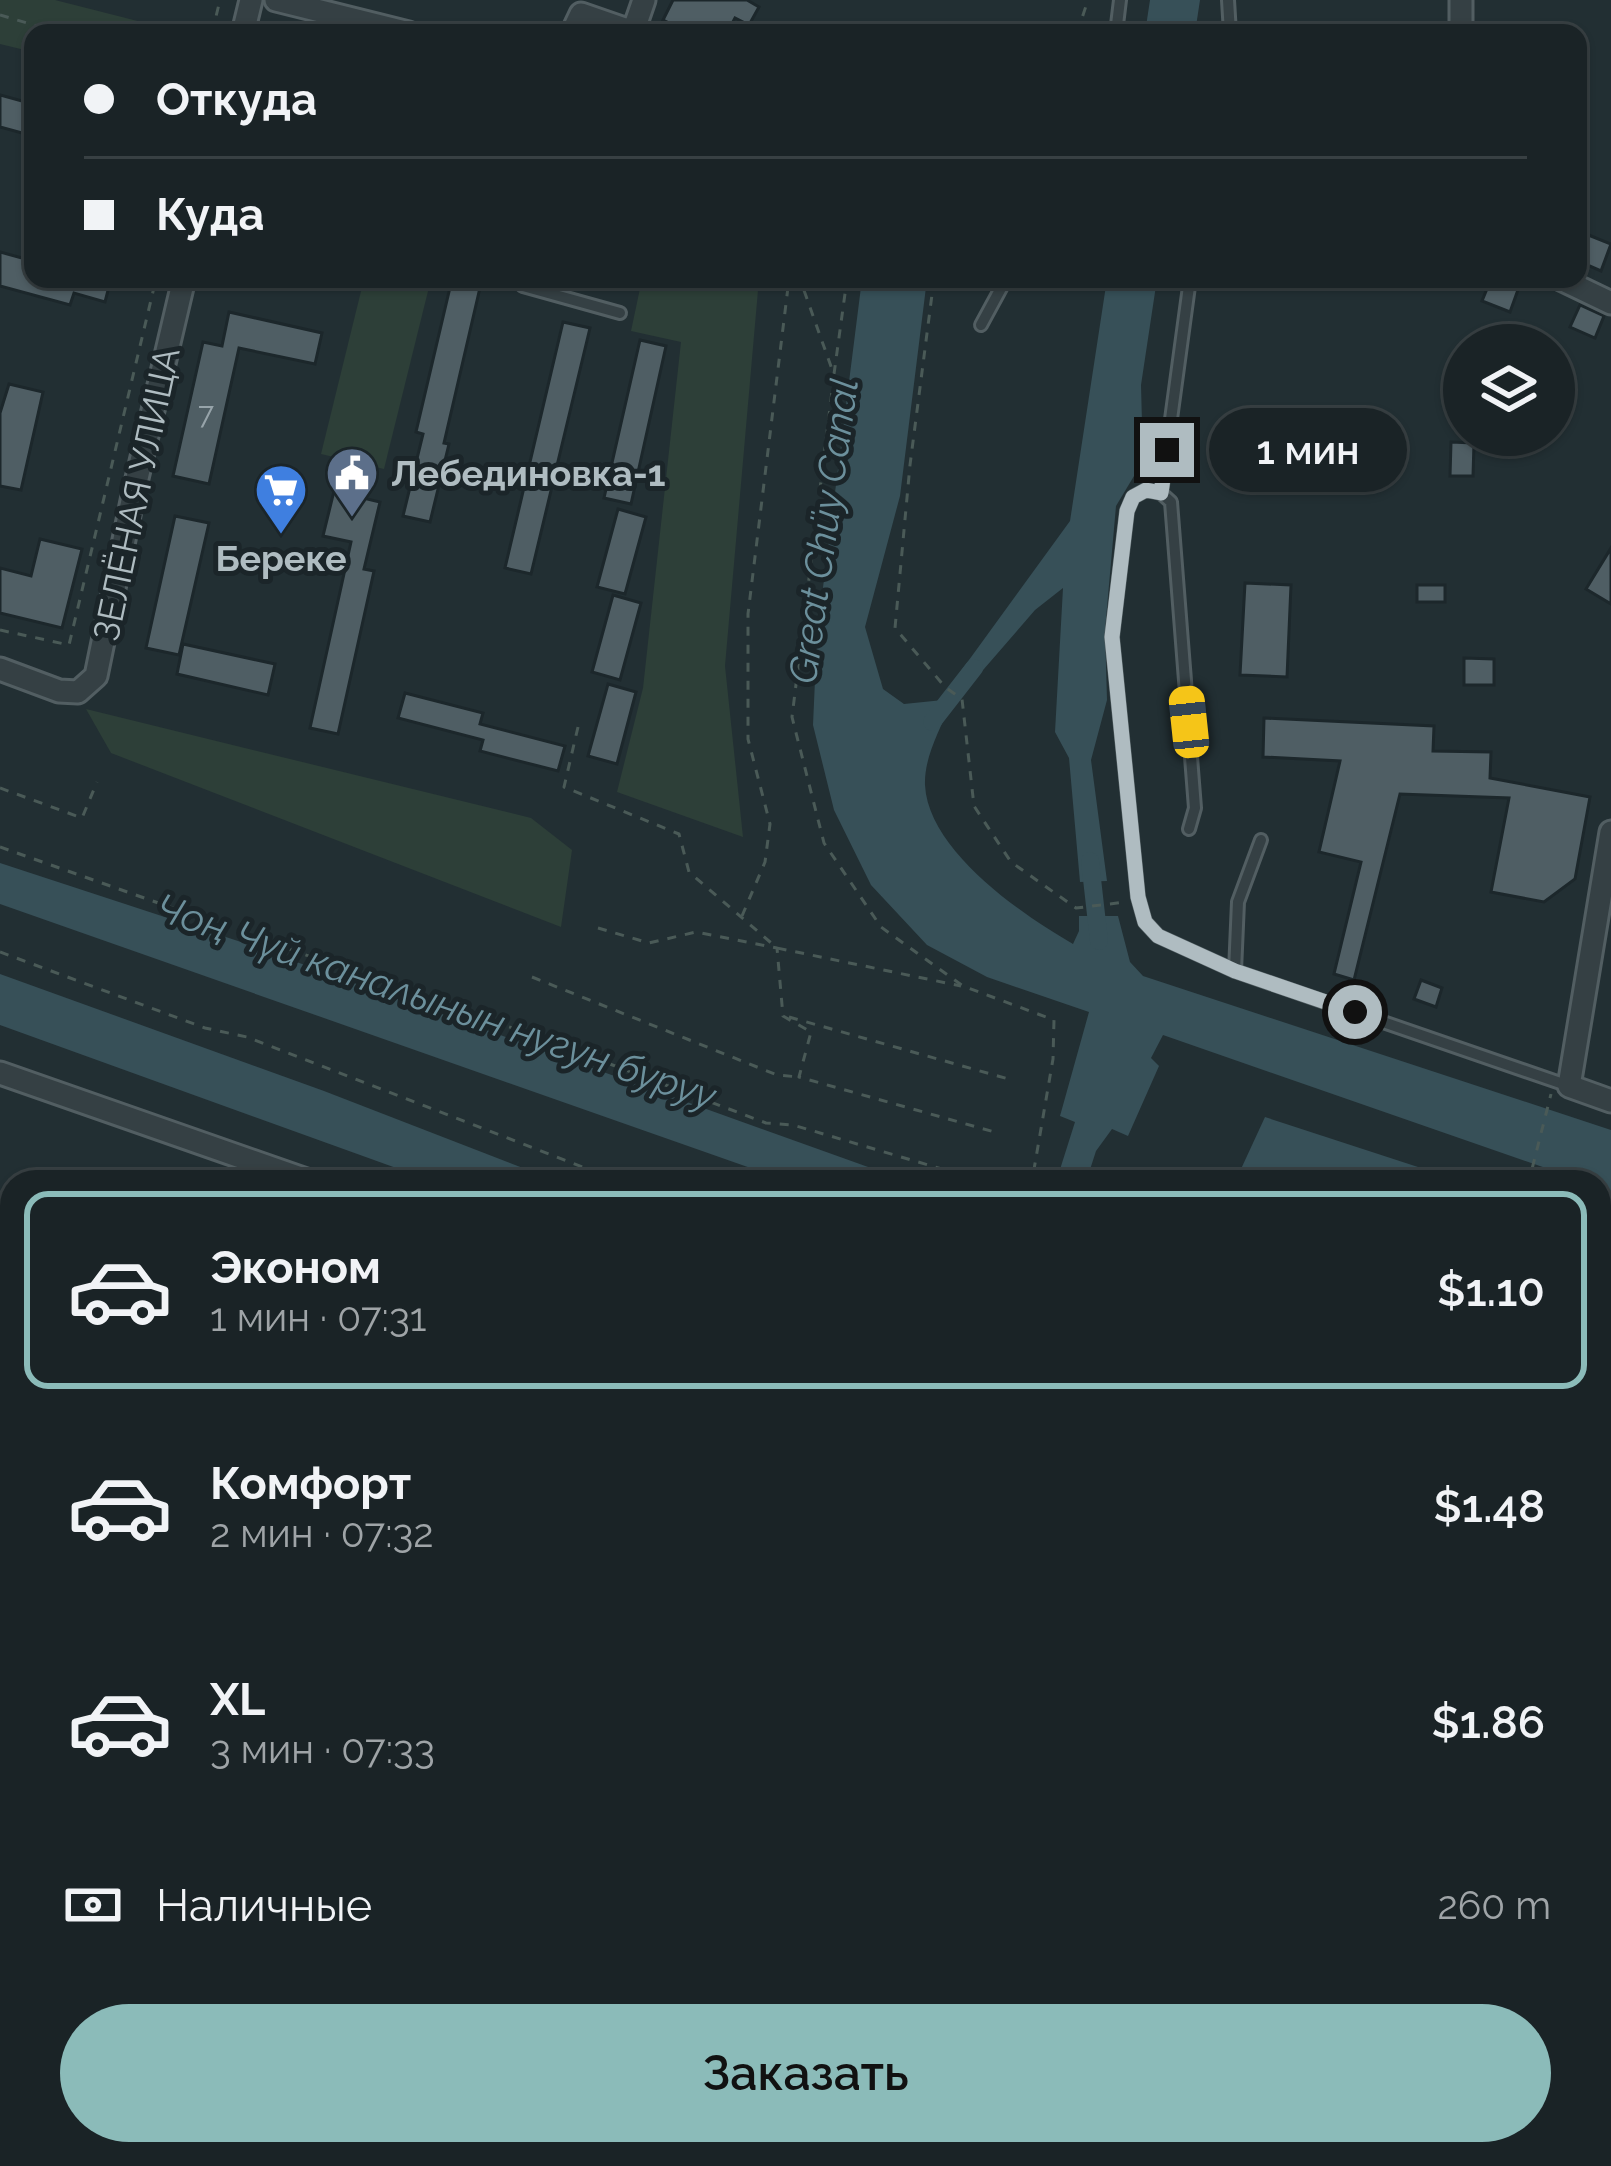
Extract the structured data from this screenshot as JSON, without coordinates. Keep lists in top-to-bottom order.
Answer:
{
  "streets": {
    "street": ["ЗЕЛЁНАЯ УЛИЦА"]
  },
  "water": ["Great Chüy Canal", "Чоң Чүй каналынын нугун буруу"],
  "places": {
    "public building": ["Лебединовка-1"],
    "supermarket": ["Береке"]
  },
  "house_numbers": ["7"],
  "page": {
    "banner": ["Откуда", "Куда"],
    "bubble": "1 мин",
    "list": [
      {
        "name": "Эконом",
        "note": "1 мин · 07:31",
        "value": "$1.10"
      },
      {
        "name": "Комфорт",
        "note": "2 мин · 07:32",
        "value": "$1.48"
      },
      {
        "name": "XL",
        "note": "3 мин · 07:33",
        "value": "$1.86"
      }
    ],
    "pay": ["Наличные", "260 m"],
    "buttons": "Заказать"
  }
}
